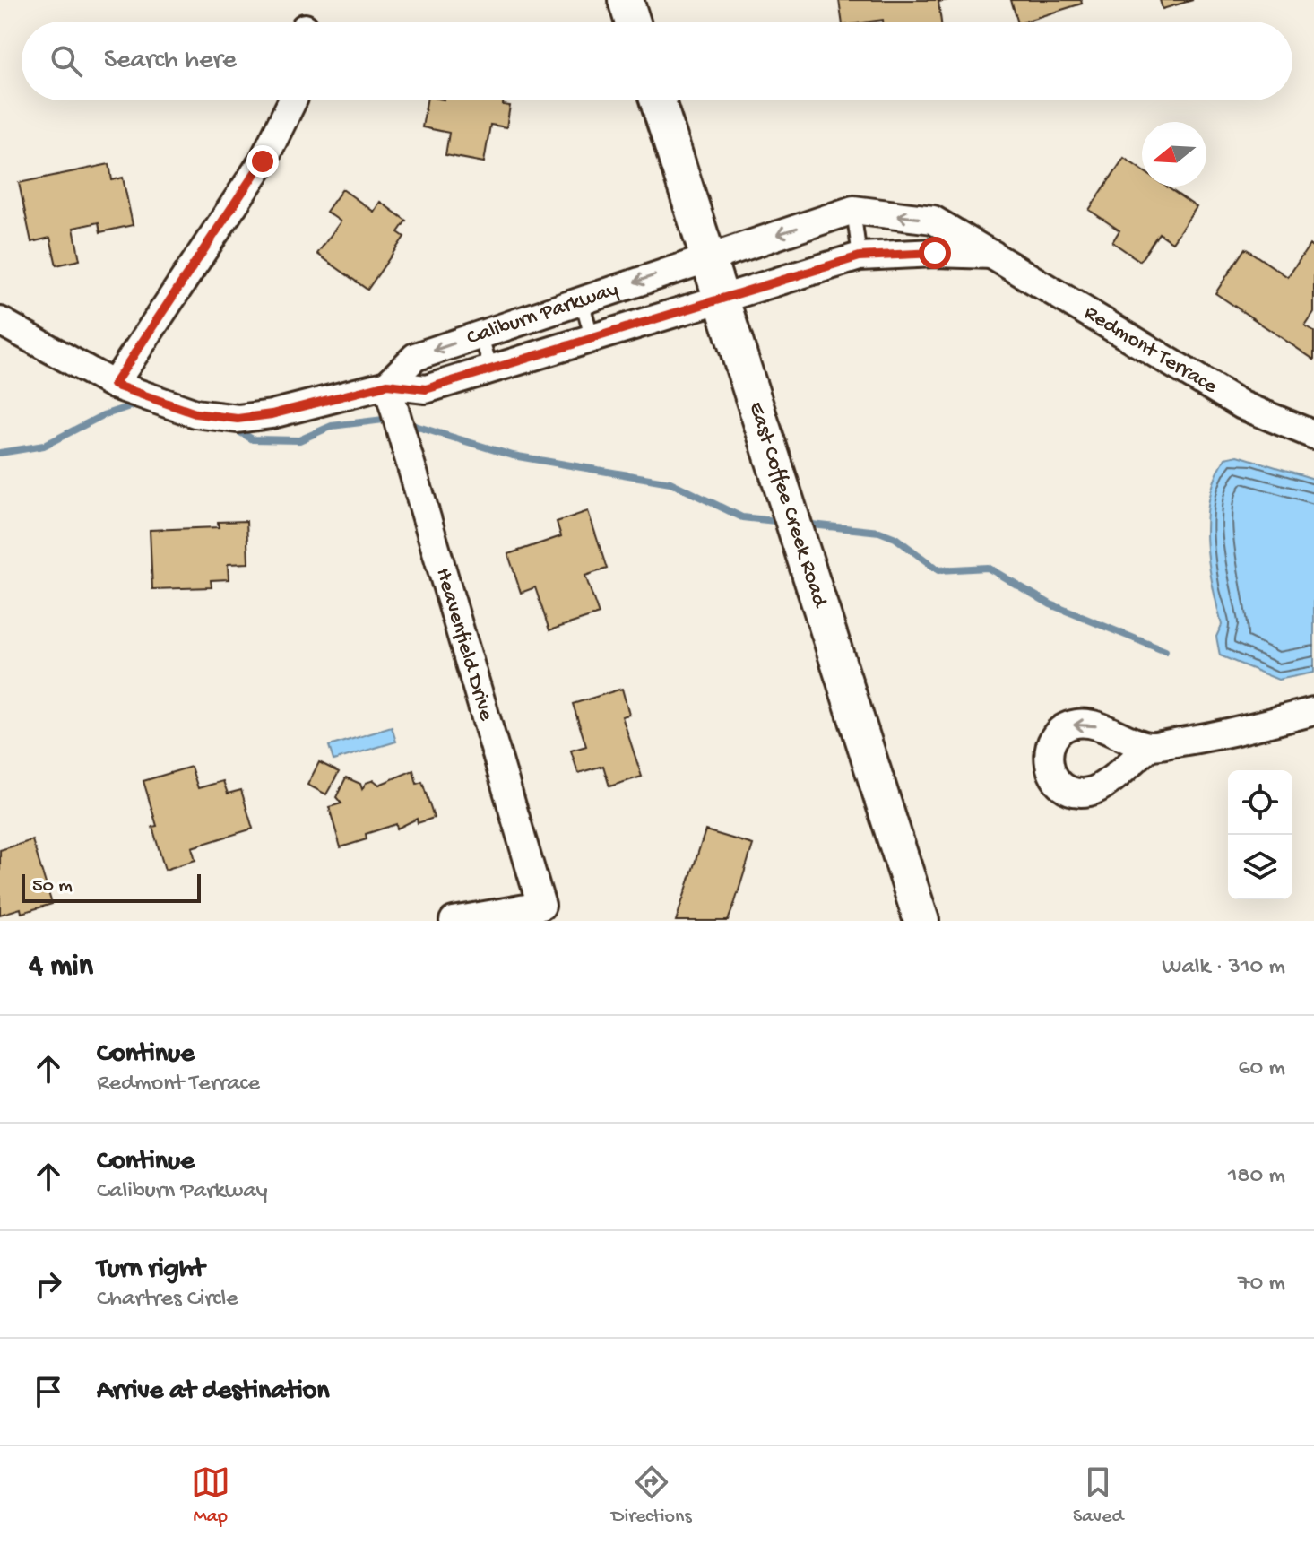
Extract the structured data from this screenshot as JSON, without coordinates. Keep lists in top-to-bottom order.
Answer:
{
  "streets": {
    "street": [
      "Caliburn Parkway",
      "Redmont Terrace",
      "East Coffee Creek Road",
      "Heavenfield Drive"
    ]
  },
  "crossings": [
    ["Caliburn Parkway", "Redmont Terrace"],
    ["Caliburn Parkway", "East Coffee Creek Road"],
    ["Caliburn Parkway", "Heavenfield Drive"],
    ["Redmont Terrace", "East Coffee Creek Road"]
  ],
  "scale_bar": "50 m",
  "north": "left",
  "page": {
    "search": "Search here",
    "scale": "50 m",
    "heading": ["4 min", "Walk · 310 m"],
    "list": [
      ["Continue", "Redmont Terrace", "60 m"],
      ["Continue", "Caliburn Parkway", "180 m"],
      ["Turn right", "Chartres Circle", "70 m"],
      "Arrive at destination"
    ],
    "nav": ["Map", "Directions", "Saved"]
  }
}
